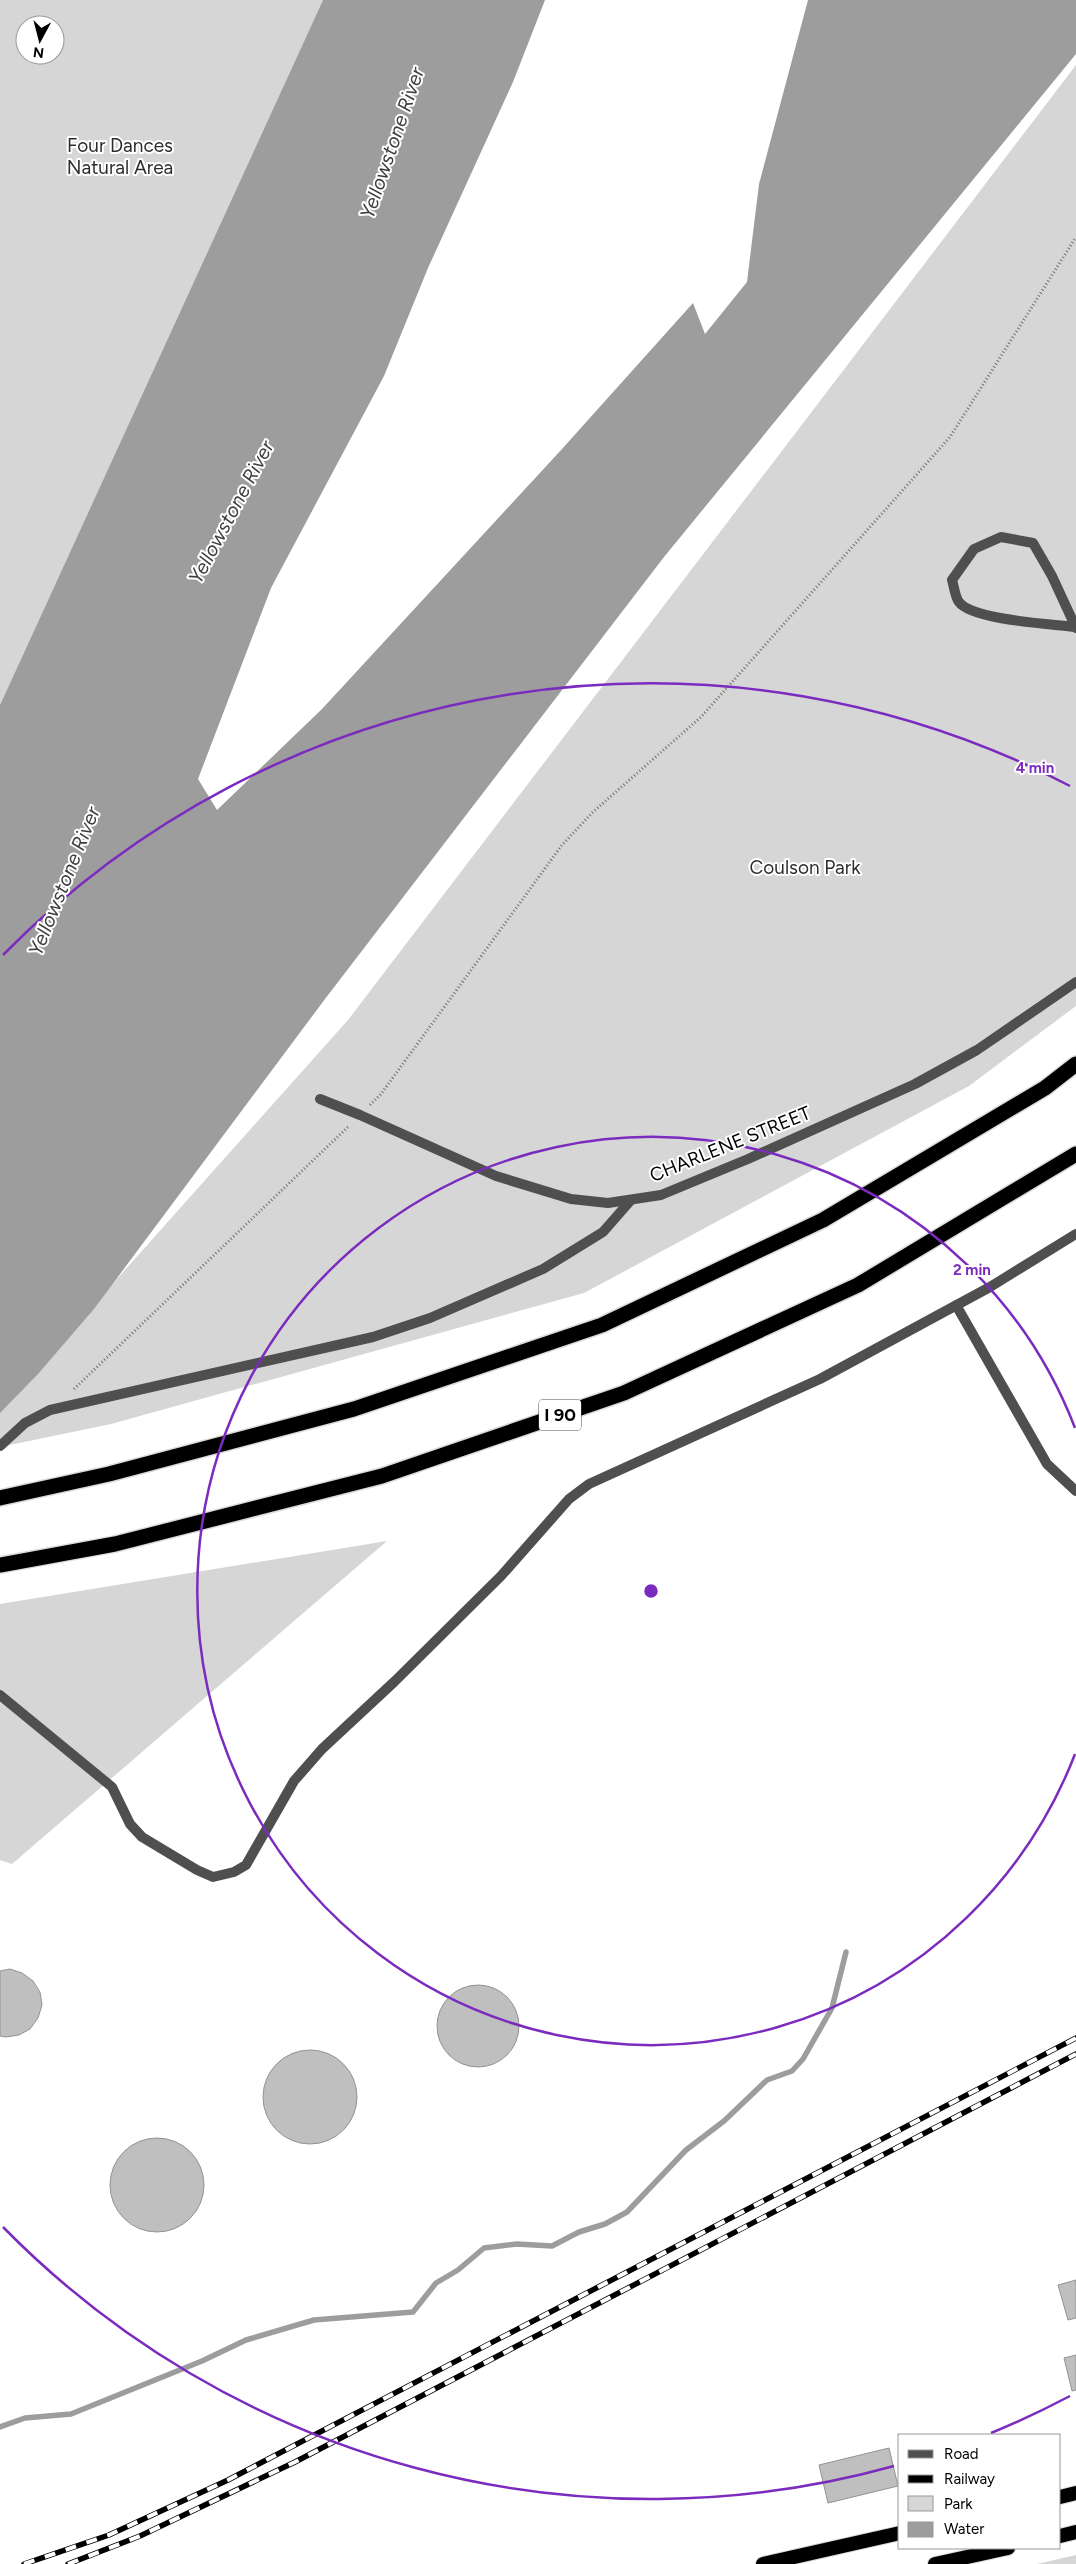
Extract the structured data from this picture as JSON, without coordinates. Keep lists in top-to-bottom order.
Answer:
{
  "streets": {
    "highway": ["I 90"],
    "street": ["CHARLENE STREET"]
  },
  "water": ["Yellowstone River"],
  "parks": ["Four Dances Natural Area", "Coulson Park"],
  "legend": [
    "Road",
    "Railway",
    "Park",
    "Water"
  ],
  "north": "bottom",
  "rings": ["4 min", "2 min"]
}
